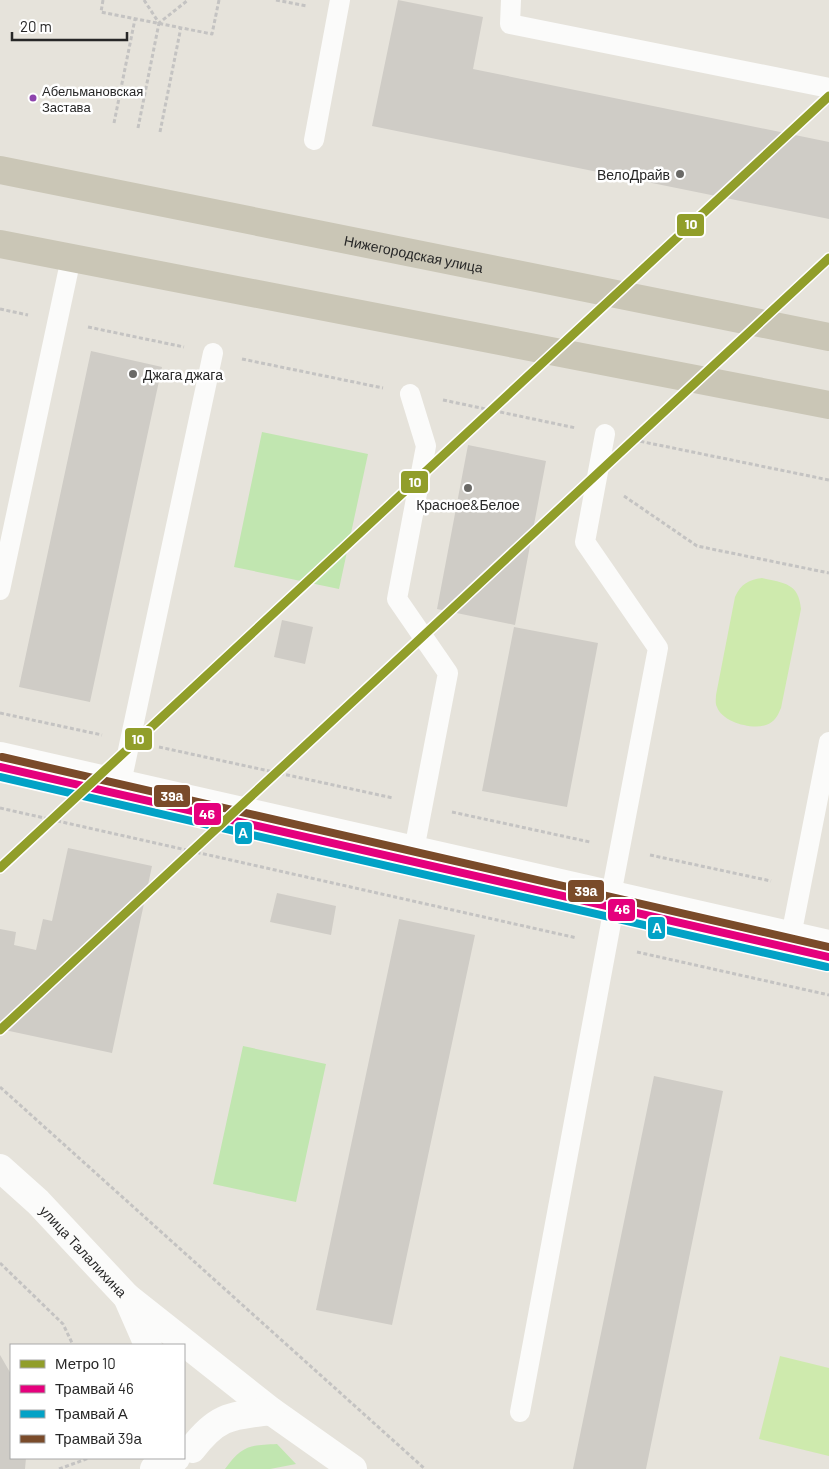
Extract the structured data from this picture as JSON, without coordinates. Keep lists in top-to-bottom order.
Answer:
{
  "streets": {
    "main road": ["Нижегородская улица"],
    "street": ["улица Талалихина"]
  },
  "places": [
    "Абельмановская Застава",
    "ВелоДрайв",
    "Джага джага",
    "Красное&Белое"
  ],
  "lines": [
    "metro line 10",
    "tram line 39а",
    "tram line 46",
    "tram line А"
  ],
  "legend": [
    "Метро 10",
    "Трамвай 46",
    "Трамвай А",
    "Трамвай 39а"
  ],
  "scale_bar": "20 m"
}
